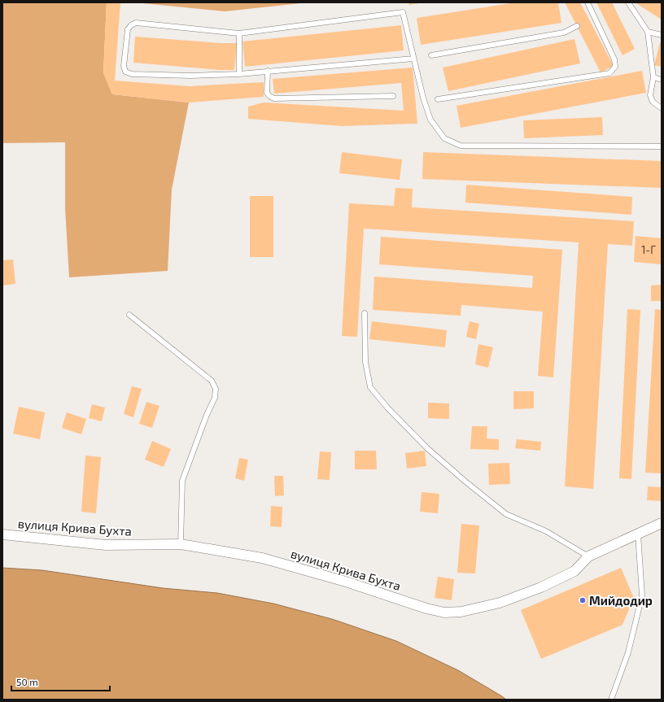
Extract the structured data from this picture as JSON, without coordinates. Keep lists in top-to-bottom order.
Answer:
{
  "streets": {
    "street": ["вулиця Крива Бухта"]
  },
  "places": ["Мийдодир"],
  "house_numbers": ["1-Г"],
  "scale_bar": "50 m"
}
